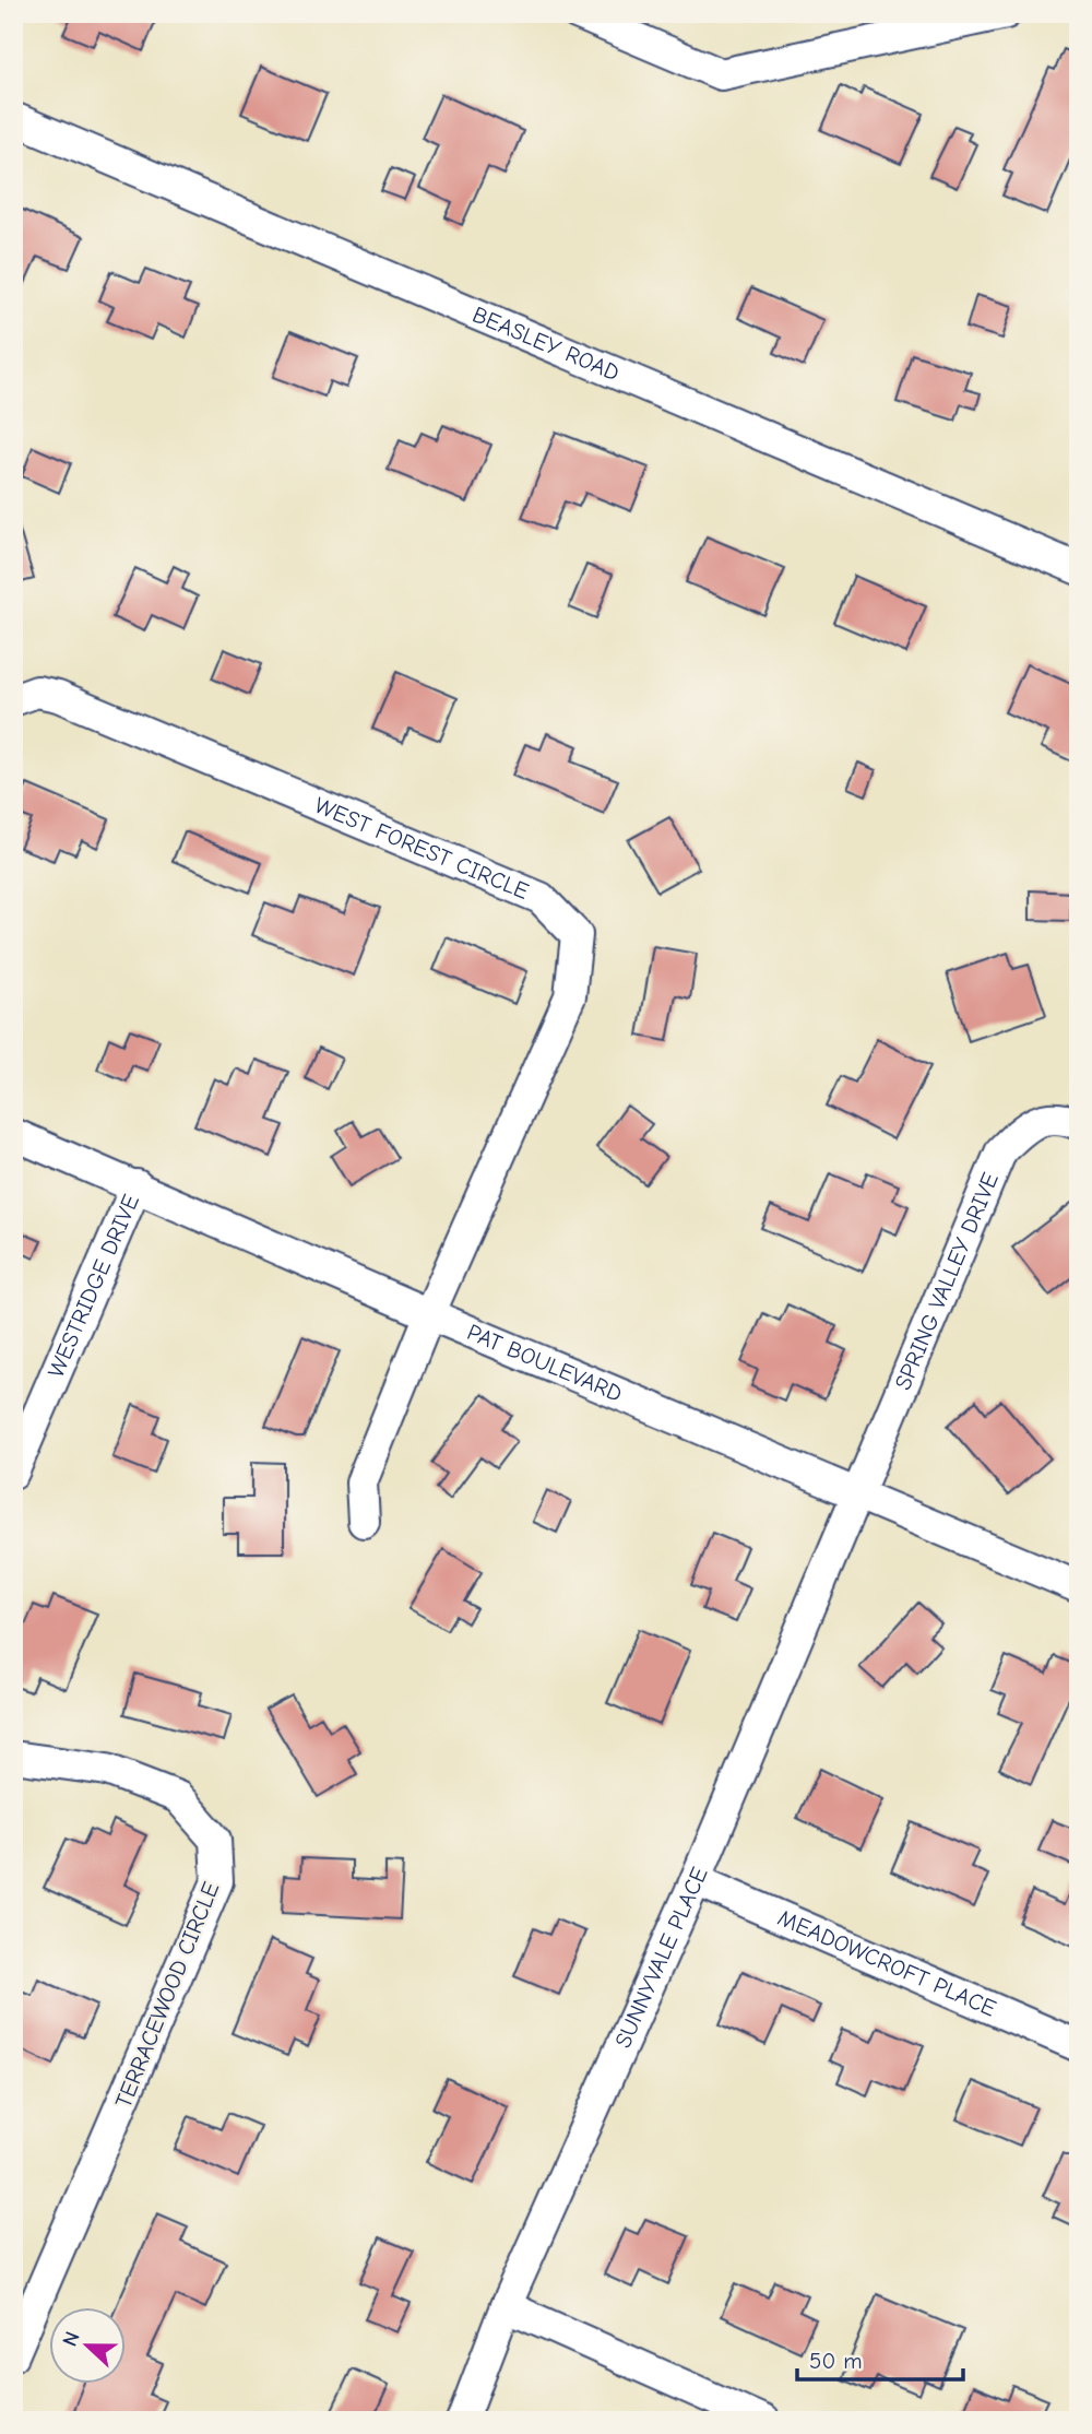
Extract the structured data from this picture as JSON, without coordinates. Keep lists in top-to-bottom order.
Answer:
{
  "streets": {
    "street": [
      "BEASLEY ROAD",
      "WEST FOREST CIRCLE",
      "SPRING VALLEY DRIVE",
      "WESTRIDGE DRIVE",
      "PAT BOULEVARD",
      "SUNNYVALE PLACE",
      "MEADOWCROFT PLACE",
      "TERRACEWOOD CIRCLE"
    ]
  },
  "crossings": [
    ["WEST FOREST CIRCLE", "PAT BOULEVARD"],
    ["SPRING VALLEY DRIVE", "PAT BOULEVARD"],
    ["SPRING VALLEY DRIVE", "SUNNYVALE PLACE"],
    ["WESTRIDGE DRIVE", "PAT BOULEVARD"],
    ["PAT BOULEVARD", "SUNNYVALE PLACE"],
    ["SUNNYVALE PLACE", "MEADOWCROFT PLACE"]
  ],
  "scale_bar": "50 m",
  "north": "left"
}
